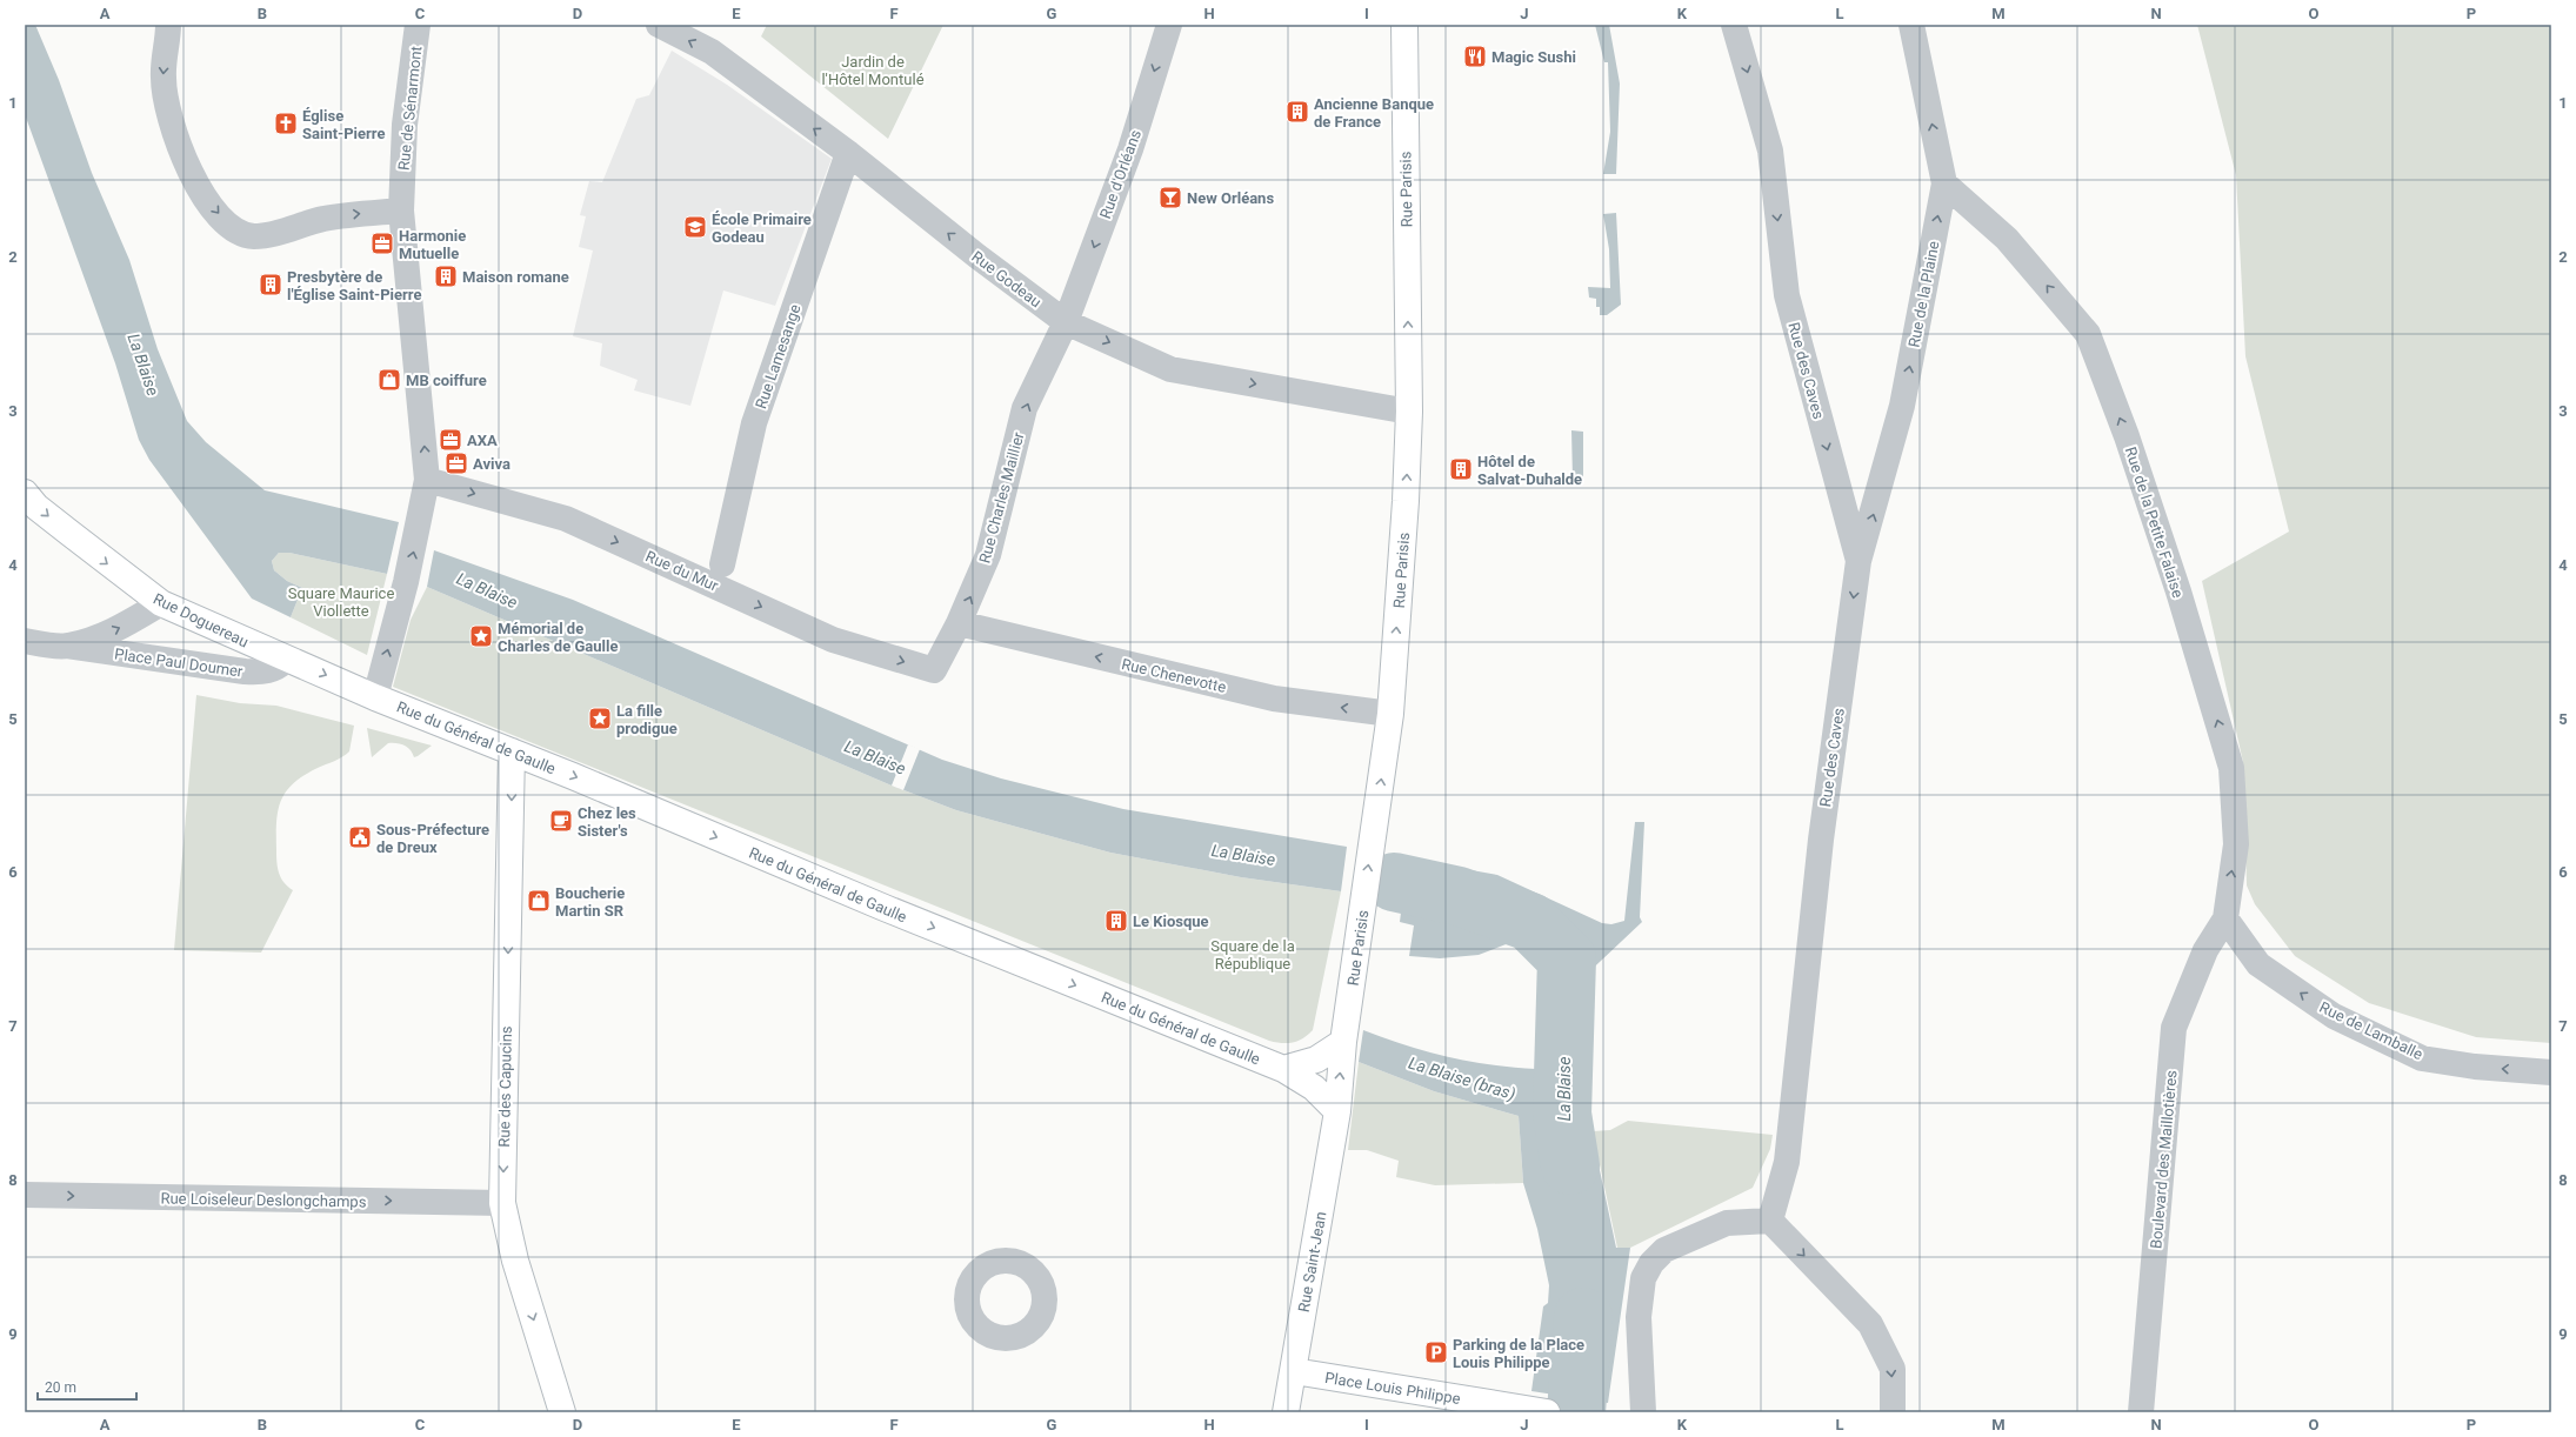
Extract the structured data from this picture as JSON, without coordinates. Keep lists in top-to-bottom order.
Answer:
{
  "streets": {
    "street": [
      "Rue de Sénarmont",
      "Rue d'Orléans",
      "Rue Parisis",
      "Rue Godeau",
      "Rue de la Plaine",
      "Rue Lamesange",
      "Rue des Caves",
      "Rue Charles Maillier",
      "Rue de la Petite Falaise",
      "Rue du Mur",
      "Rue Doguereau",
      "Place Paul Doumer",
      "Rue Chenevotte",
      "Rue du Général de Gaulle",
      "Rue de Lamballe",
      "Rue des Capucins",
      "Boulevard des Maillotières",
      "Rue Loiseleur Deslongchamps",
      "Rue Saint-Jean",
      "Place Louis Philippe"
    ]
  },
  "crossings": [
    ["Rue de Sénarmont", "Rue du Mur"],
    ["Rue de Sénarmont", "Rue Doguereau"],
    ["Rue de Sénarmont", "Rue du Général de Gaulle"],
    ["Rue d'Orléans", "Rue Godeau"],
    ["Rue d'Orléans", "Rue Charles Maillier"],
    ["Rue Parisis", "Rue Godeau"],
    ["Rue Parisis", "Rue Chenevotte"],
    ["Rue Parisis", "Rue du Général de Gaulle"],
    ["Rue Parisis", "Rue Saint-Jean"],
    ["Rue Godeau", "Rue Lamesange"],
    ["Rue Godeau", "Rue Charles Maillier"],
    ["Rue de la Plaine", "Rue des Caves"],
    ["Rue de la Plaine", "Rue de la Petite Falaise"],
    ["Rue Charles Maillier", "Rue du Mur"],
    ["Rue Charles Maillier", "Rue Chenevotte"],
    ["Rue de la Petite Falaise", "Rue de Lamballe"],
    ["Rue de la Petite Falaise", "Boulevard des Maillotières"],
    ["Rue Doguereau", "Place Paul Doumer"],
    ["Rue Doguereau", "Rue du Général de Gaulle"],
    ["Rue du Général de Gaulle", "Rue des Capucins"],
    ["Rue du Général de Gaulle", "Rue Saint-Jean"],
    ["Rue de Lamballe", "Boulevard des Maillotières"],
    ["Rue des Capucins", "Rue Loiseleur Deslongchamps"],
    ["Rue Saint-Jean", "Place Louis Philippe"]
  ],
  "one_way": [
    "Rue de Sénarmont",
    "Rue d'Orléans",
    "Rue Parisis",
    "Rue de la Plaine",
    "Rue des Caves",
    "Rue Charles Maillier",
    "Rue de la Petite Falaise",
    "Rue du Mur",
    "Rue Doguereau",
    "Rue Chenevotte",
    "Rue du Général de Gaulle",
    "Rue de Lamballe",
    "Rue des Capucins",
    "Rue Loiseleur Deslongchamps"
  ],
  "water": ["La Blaise", "La Blaise (bras)"],
  "parks": ["Jardin de l'Hôtel Montulé", "Square Maurice Viollette", "Square de la République"],
  "places": {
    "restaurant": ["Magic Sushi"],
    "building": [
      "Ancienne Banque de France",
      "Maison romane",
      "Presbytère de l'Église Saint-Pierre",
      "Hôtel de Salvat-Duhalde",
      "Le Kiosque"
    ],
    "church": ["Église Saint-Pierre"],
    "bar": ["New Orléans"],
    "school or university": ["École Primaire Godeau"],
    "office": ["Harmonie Mutuelle", "AXA", "Aviva"],
    "shop": ["MB coiffure", "Boucherie Martin SR"],
    "place": ["Mémorial de Charles de Gaulle", "La fille prodigue"],
    "cafe": ["Chez les Sister's"],
    "public building": ["Sous-Préfecture de Dreux"],
    "parking": ["Parking de la Place Louis Philippe"]
  },
  "scale_bar": "20 m",
  "grid": {
    "columns": [
      "A",
      "B",
      "C",
      "D",
      "E",
      "F",
      "G",
      "H",
      "I",
      "J",
      "K",
      "L",
      "M",
      "N",
      "O",
      "P"
    ],
    "rows": [
      "1",
      "2",
      "3",
      "4",
      "5",
      "6",
      "7",
      "8",
      "9"
    ]
  }
}
